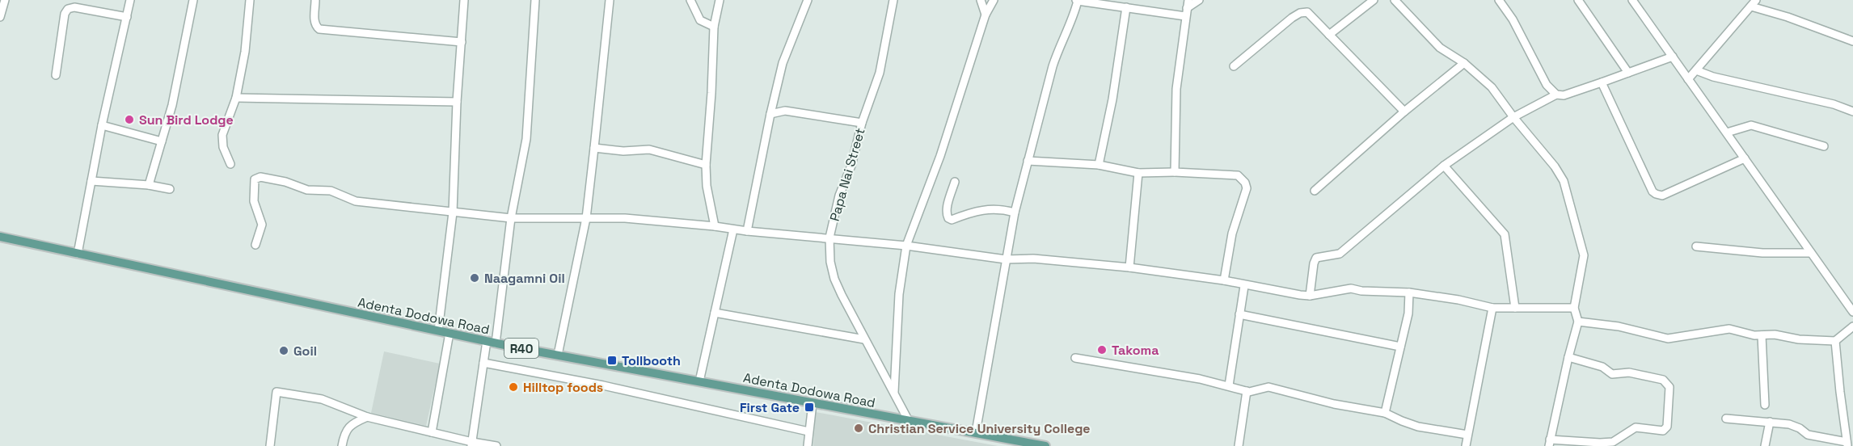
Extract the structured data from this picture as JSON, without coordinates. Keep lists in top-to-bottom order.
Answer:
{
  "streets": {
    "main road": ["Adenta Dodowa Road", "R40"],
    "street": ["Papa Nai Street"]
  },
  "crossings": [
    ["Papa Nai Street", "Adenta Dodowa Road"]
  ],
  "places": {
    "other": [
      "Sun Bird Lodge",
      "Naagamni Oil",
      "Takoma",
      "Goil",
      "Hilltop foods",
      "Christian Service University College"
    ],
    "transit": ["Tollbooth", "First Gate"]
  }
}
